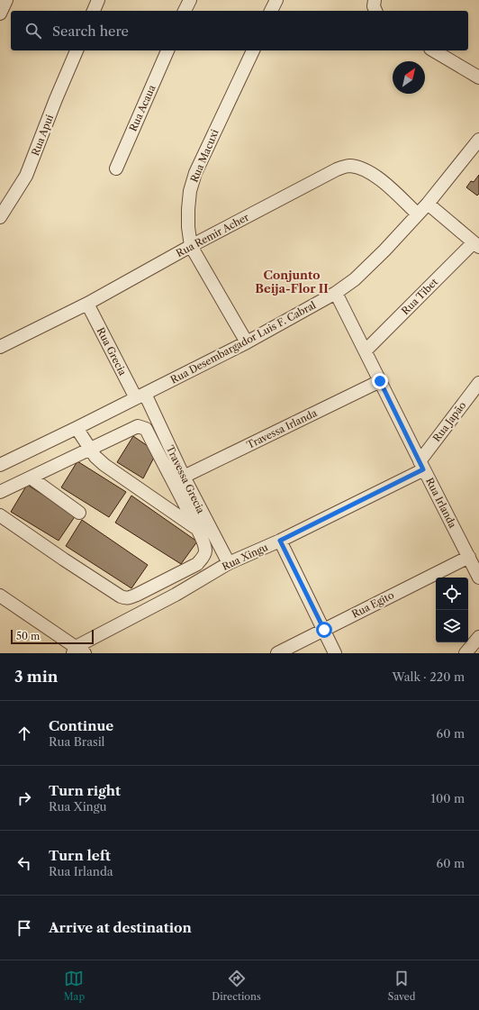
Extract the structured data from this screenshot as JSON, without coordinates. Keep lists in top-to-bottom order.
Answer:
{
  "streets": {
    "street": [
      "Rua Acaua",
      "Rua Apui",
      "Rua Macuxi",
      "Rua Remir Acher",
      "Rua Tibet",
      "Rua Desembargador Luis F. Cabral",
      "Rua Grecia",
      "Rua Japão",
      "Travessa Irlanda",
      "Travessa Grecia",
      "Rua Irlanda",
      "Rua Xingu",
      "Rua Egito"
    ]
  },
  "crossings": [
    ["Rua Macuxi", "Rua Remir Acher"],
    ["Rua Macuxi", "Rua Desembargador Luis F. Cabral"],
    ["Rua Remir Acher", "Rua Desembargador Luis F. Cabral"],
    ["Rua Remir Acher", "Rua Grecia"],
    ["Rua Tibet", "Rua Irlanda"],
    ["Rua Desembargador Luis F. Cabral", "Rua Grecia"],
    ["Rua Desembargador Luis F. Cabral", "Travessa Grecia"],
    ["Rua Desembargador Luis F. Cabral", "Rua Irlanda"],
    ["Rua Grecia", "Travessa Grecia"],
    ["Rua Japão", "Rua Irlanda"],
    ["Rua Japão", "Rua Xingu"],
    ["Travessa Irlanda", "Travessa Grecia"],
    ["Travessa Irlanda", "Rua Irlanda"],
    ["Travessa Grecia", "Rua Xingu"],
    ["Rua Irlanda", "Rua Xingu"],
    ["Rua Irlanda", "Rua Egito"]
  ],
  "districts": ["Conjunto Beija-Flor II"],
  "scale_bar": "50 m",
  "north": "top right",
  "page": {
    "search": "Search here",
    "scale": "50 m",
    "heading": ["3 min", "Walk · 220 m"],
    "list": [
      ["Continue", "Rua Brasil", "60 m"],
      ["Turn right", "Rua Xingu", "100 m"],
      ["Turn left", "Rua Irlanda", "60 m"],
      "Arrive at destination"
    ],
    "nav": ["Map", "Directions", "Saved"]
  }
}
